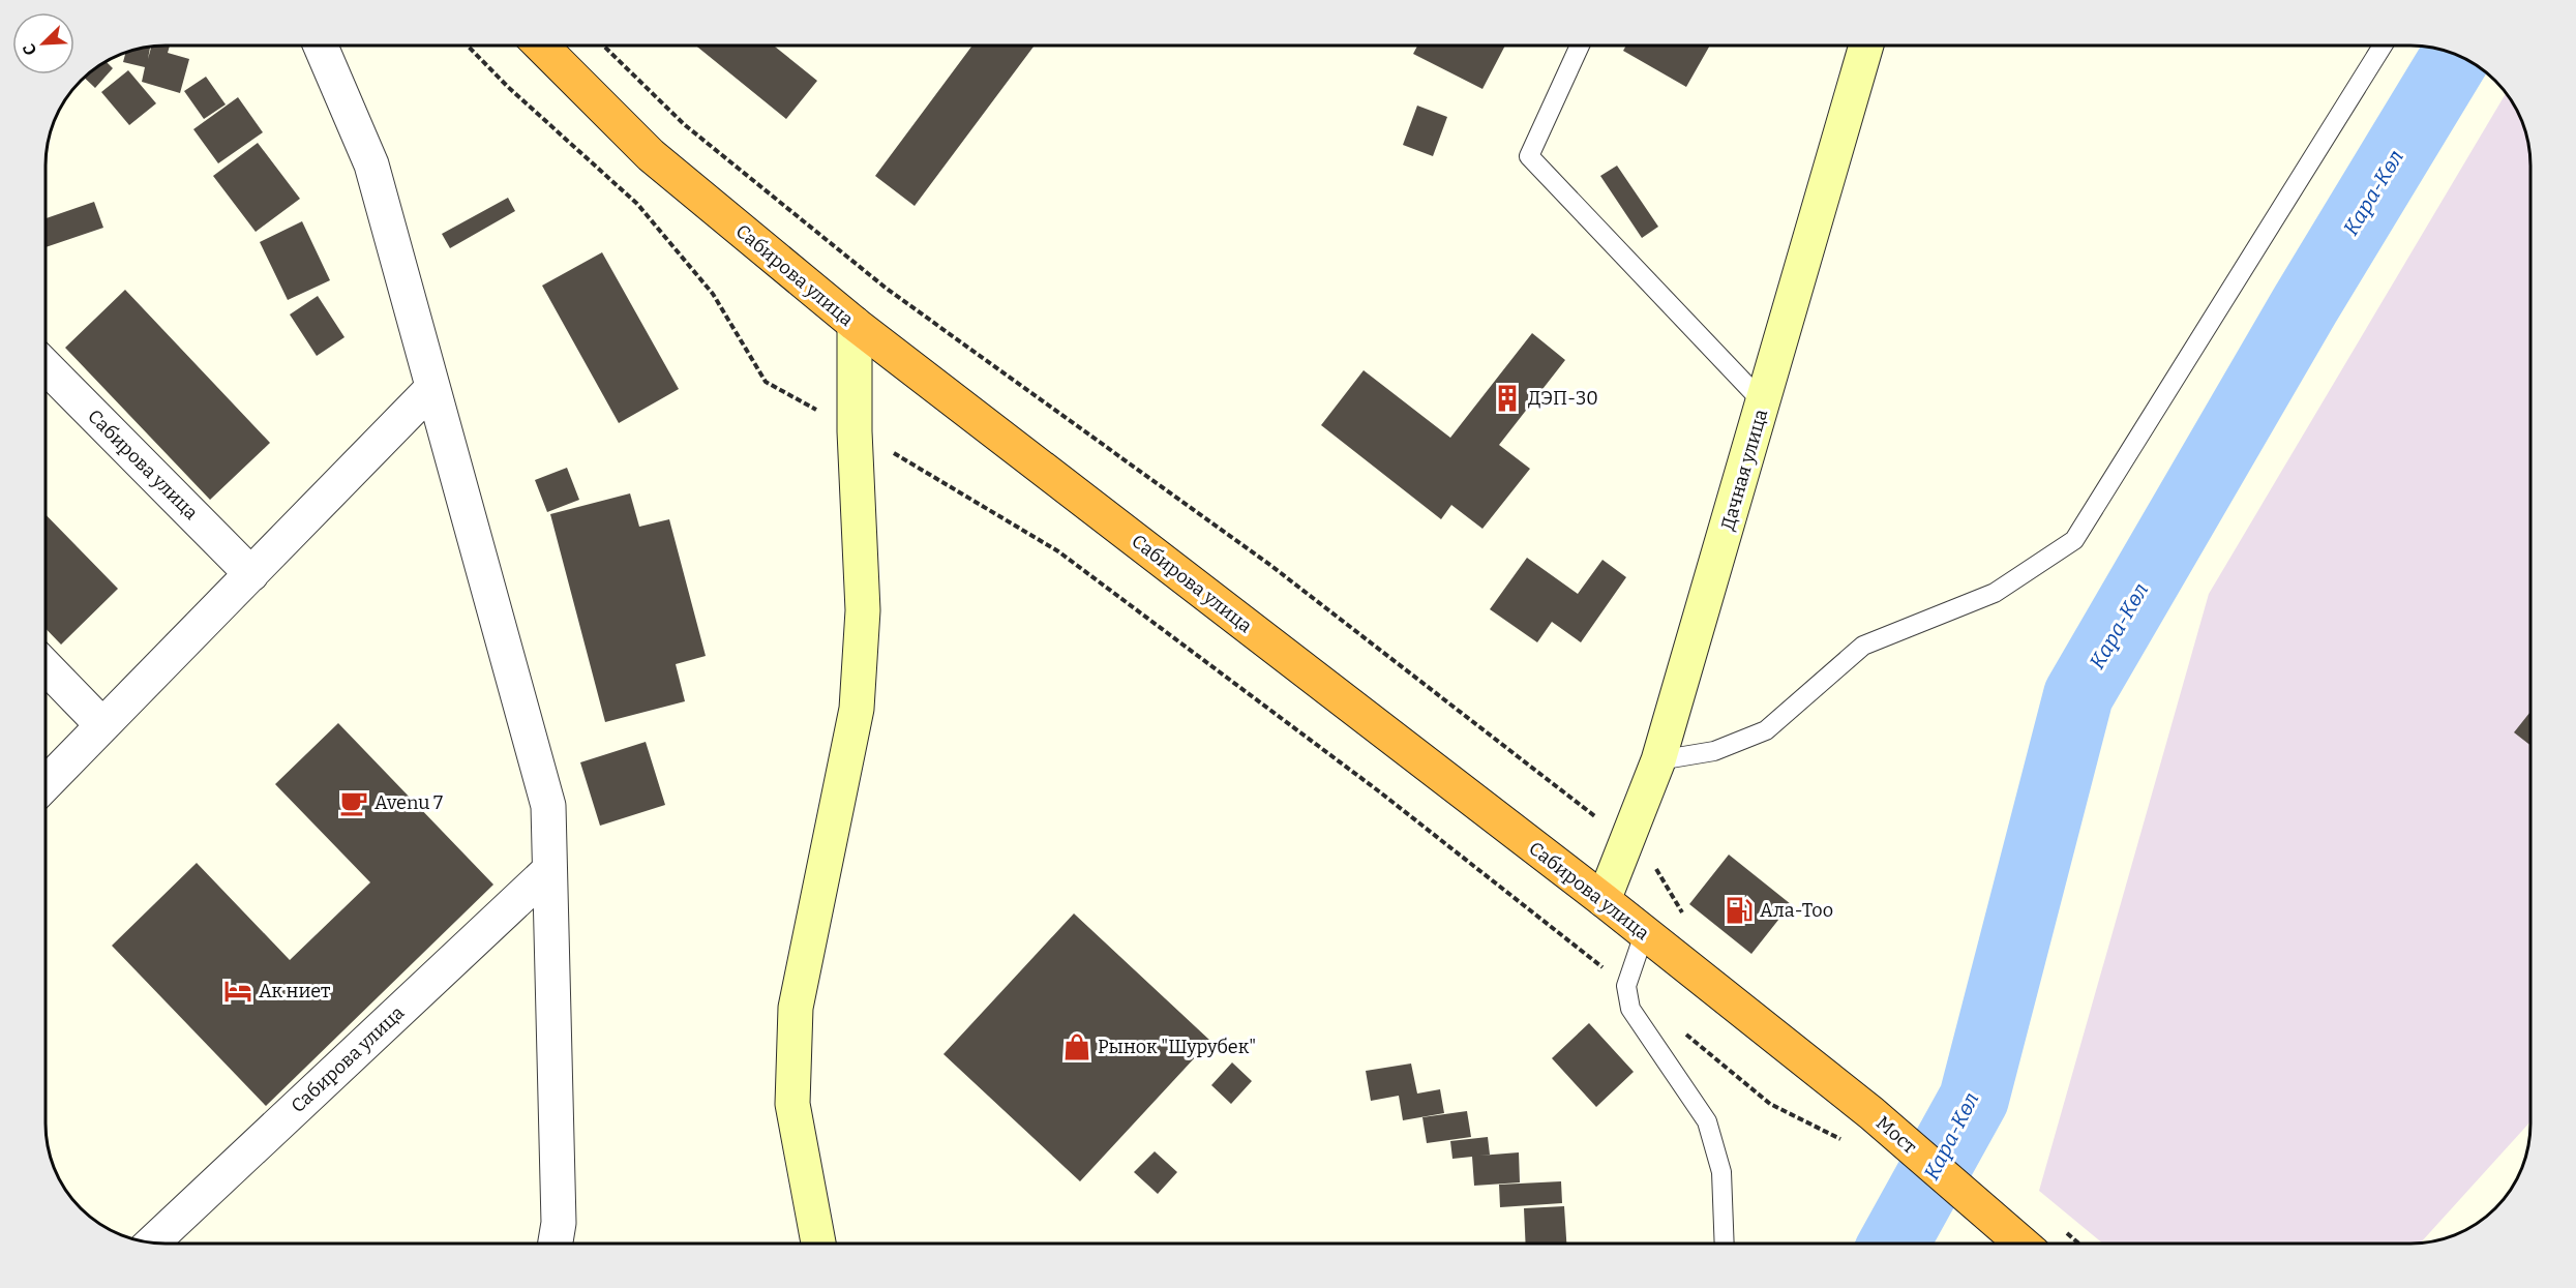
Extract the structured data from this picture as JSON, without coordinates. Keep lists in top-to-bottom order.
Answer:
{
  "streets": {
    "highway": ["Сабирова улица", "Мост"],
    "main road": ["Дачная улица"]
  },
  "crossings": [
    ["Сабирова улица", "Дачная улица"],
    ["Сабирова улица", "Мост"]
  ],
  "water": ["Кара-Көл"],
  "places": {
    "building": ["ДЭП-30"],
    "cafe": ["Avenu 7"],
    "fuel station": ["Ала-Тоо"],
    "hotel": ["Ак ниет"],
    "shop": ["Рынок \"Шурубек\""]
  },
  "north": "bottom left"
}
